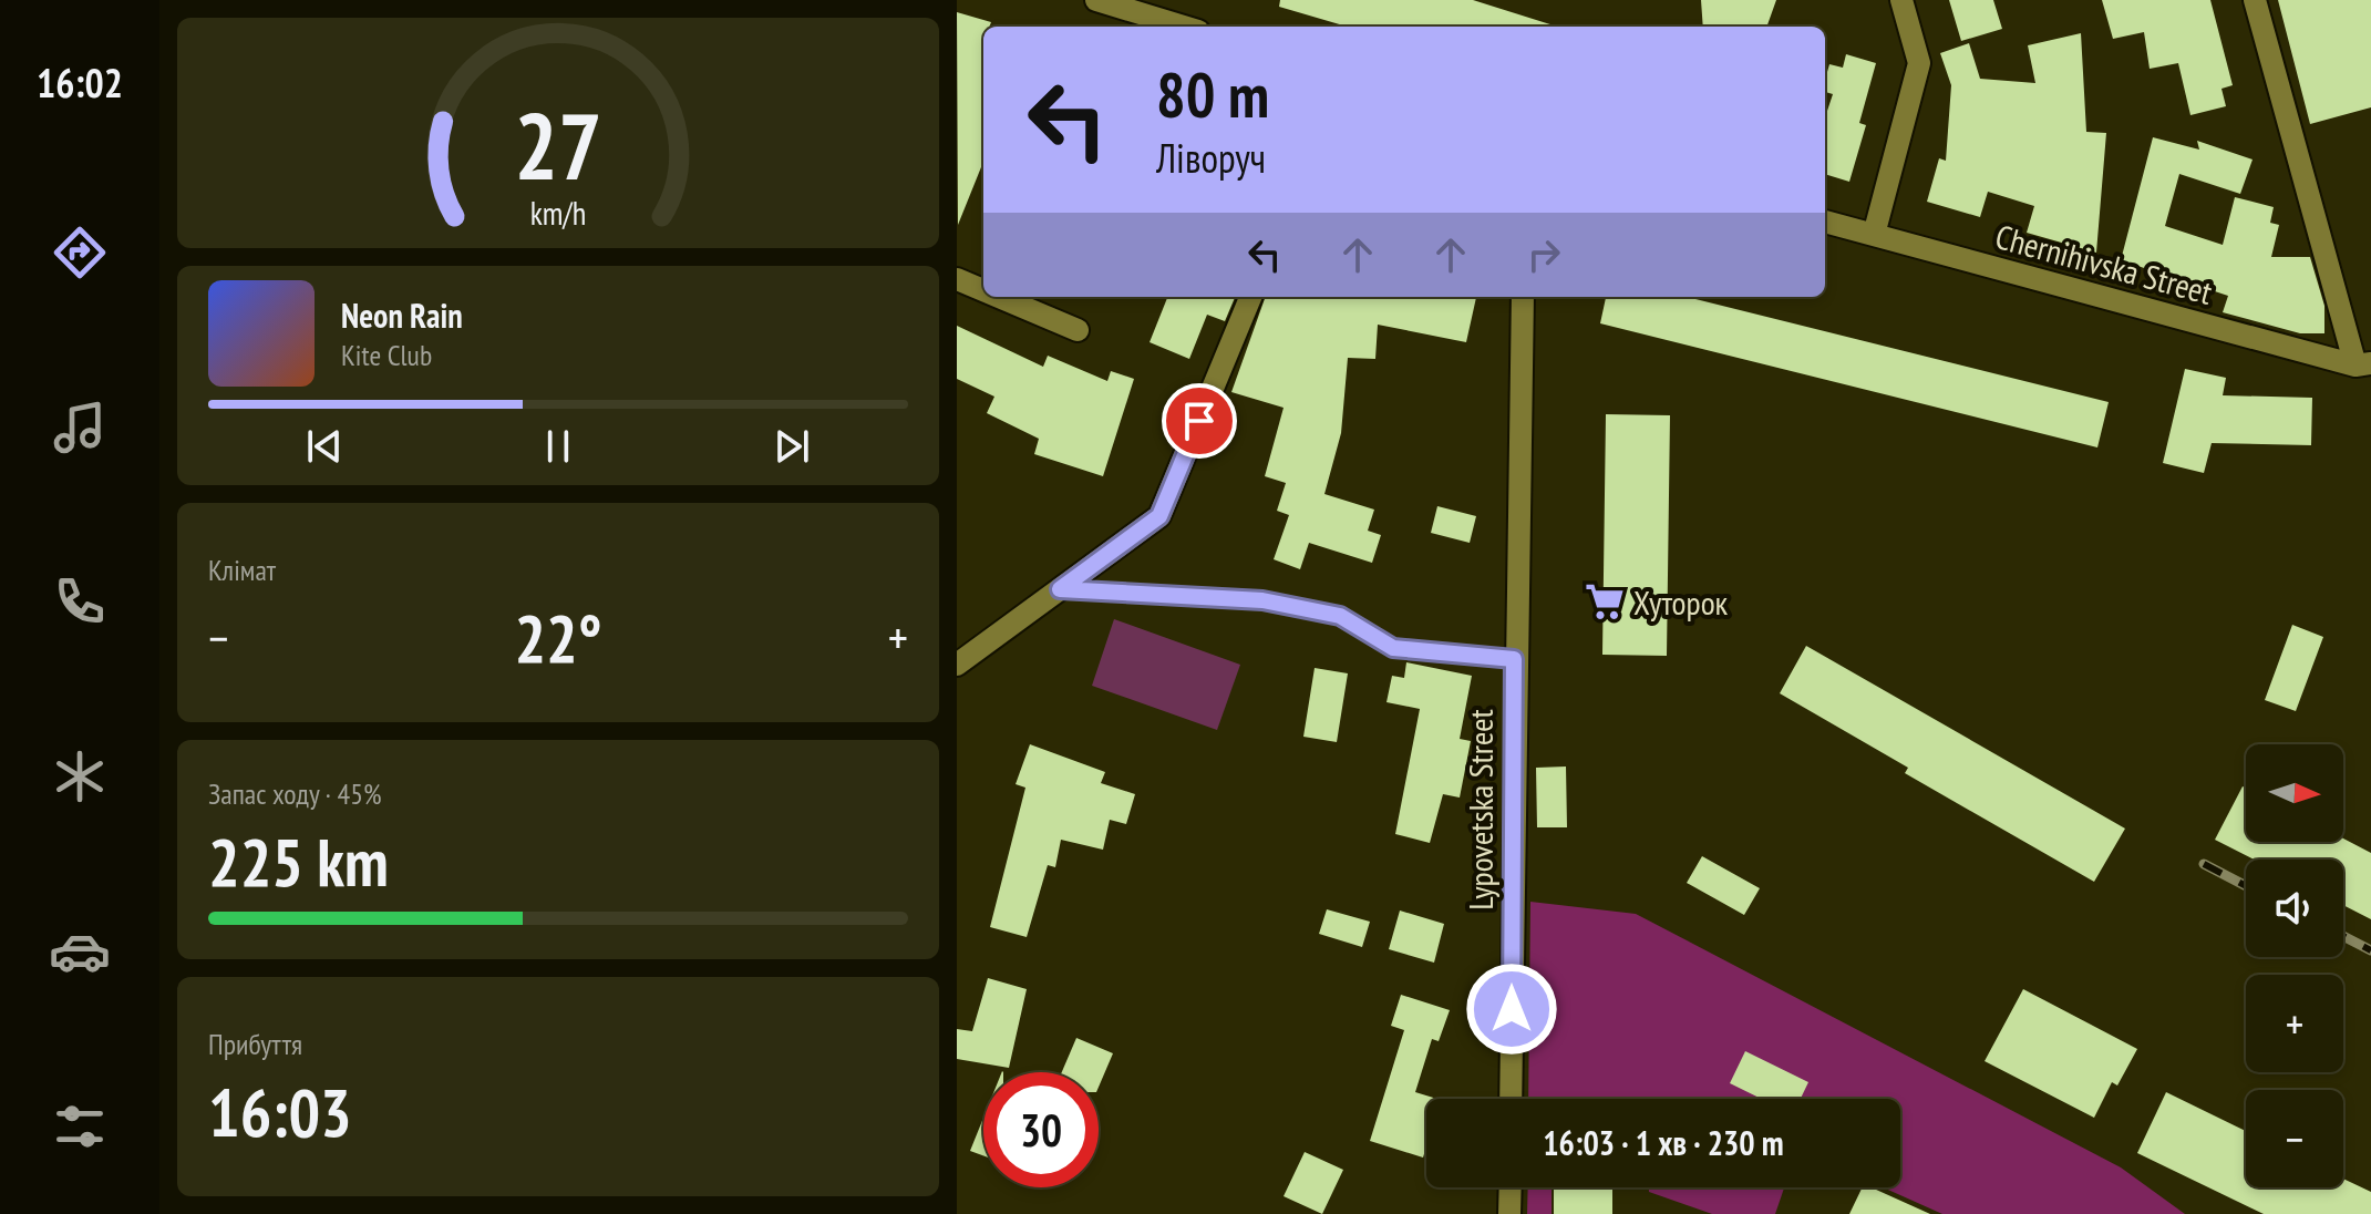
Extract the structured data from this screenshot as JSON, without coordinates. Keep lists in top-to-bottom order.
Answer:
{
  "streets": {
    "street": ["Chernihivska Street", "Lypovetska Street"]
  },
  "places": {
    "supermarket": ["Хуторок"]
  },
  "north": "right",
  "page": {
    "tabs": "16:02",
    "turn": ["80 m", "Ліворуч"],
    "song": ["Neon Rain", "Kite Club"],
    "tile": [
      "Клімат",
      ["Запас ходу · 45%", "225 km"],
      ["Прибуття", "16:03"]
    ],
    "heat": ["−", "22°", "+"],
    "map_buttons": ["+", "−"],
    "limit": "30",
    "trip": "16:03 · 1 хв · 230 m",
    "gauge": ["27", "km/h"]
  }
}
